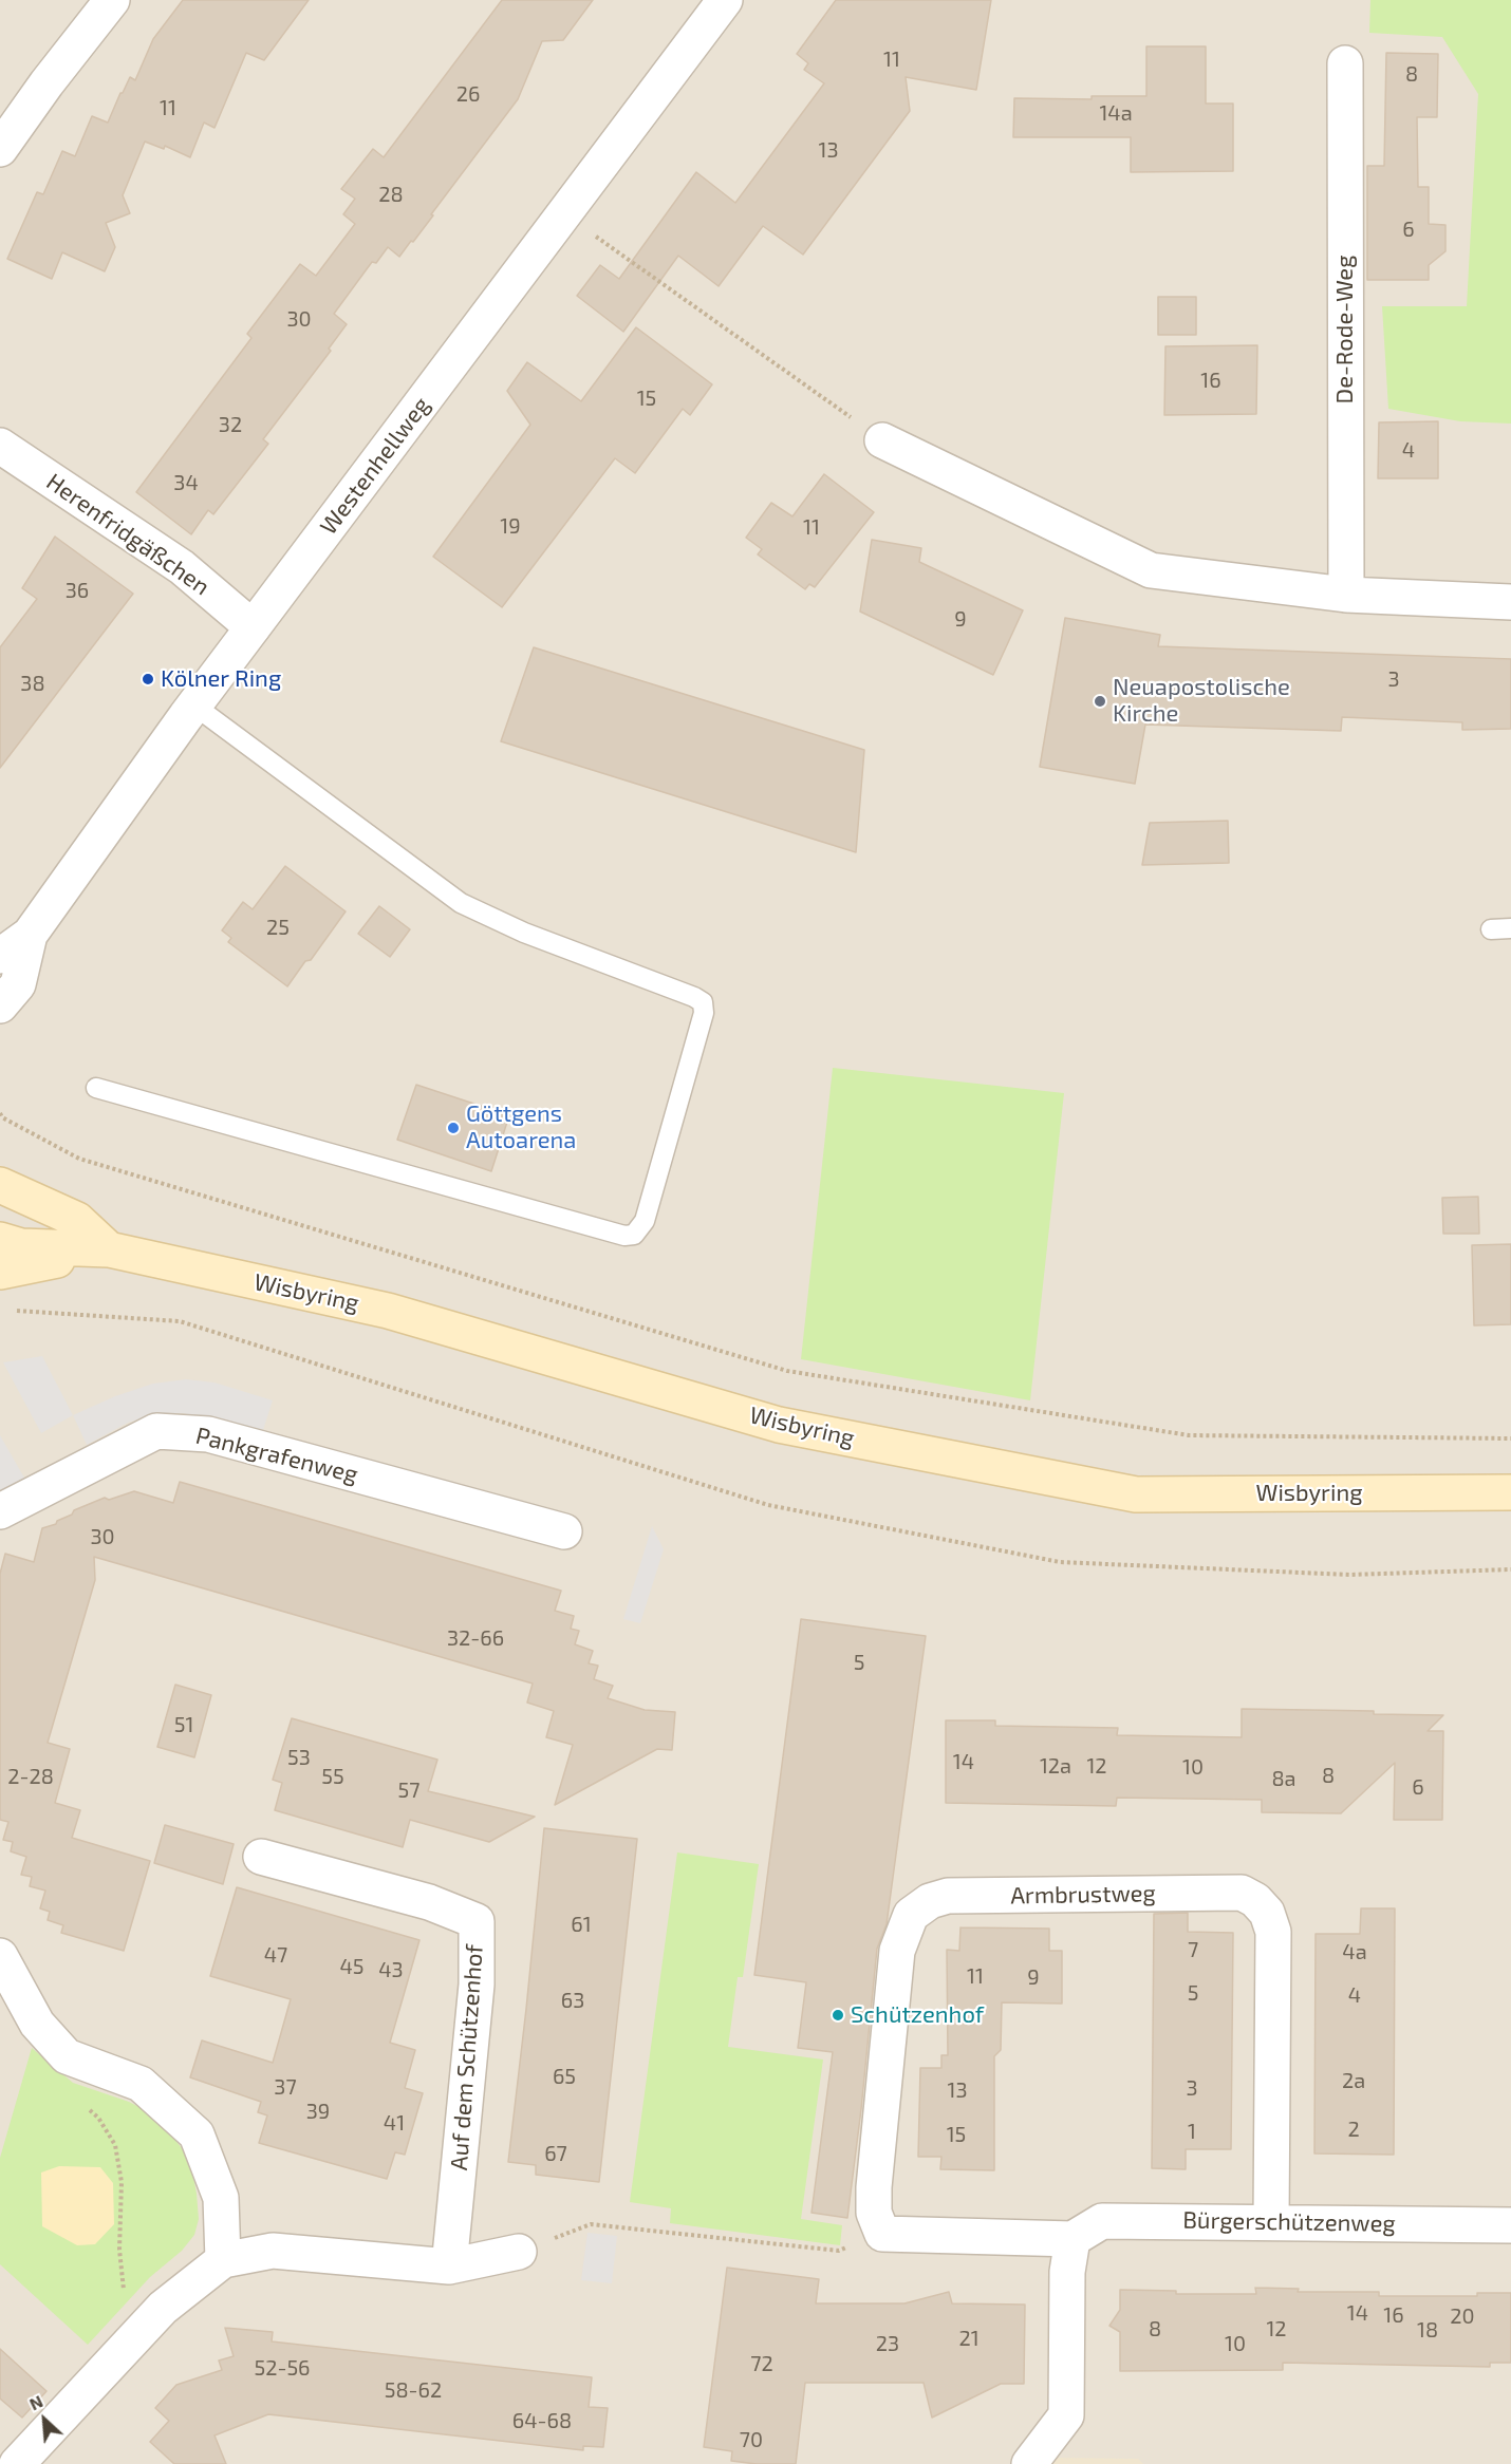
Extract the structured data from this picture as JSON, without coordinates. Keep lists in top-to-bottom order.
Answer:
{
  "streets": {
    "main road": ["Wisbyring"],
    "street": [
      "De-Rode-Weg",
      "Westenhellweg",
      "Herenfridgäßchen",
      "Pankgrafenweg",
      "Armbrustweg",
      "Auf dem Schützenhof",
      "Bürgerschützenweg"
    ]
  },
  "crossings": [
    ["Westenhellweg", "Herenfridgäßchen"],
    ["Armbrustweg", "Bürgerschützenweg"]
  ],
  "places": [
    "Kölner Ring",
    "Neuapostolische Kirche",
    "Göttgens Autoarena",
    "Schützenhof"
  ],
  "house_numbers": [
    "11",
    "8",
    "26",
    "11",
    "14a",
    "13",
    "28",
    "6",
    "30",
    "16",
    "15",
    "32",
    "4",
    "34",
    "19",
    "11",
    "36",
    "9",
    "3",
    "38",
    "25",
    "30",
    "32-66",
    "5",
    "51",
    "53",
    "14",
    "12a",
    "12",
    "10",
    "8",
    "2-28",
    "55",
    "8a",
    "6",
    "57",
    "61",
    "7",
    "4a",
    "47",
    "45",
    "43",
    "11",
    "9",
    "5",
    "4",
    "63",
    "65",
    "2a",
    "37",
    "3",
    "13",
    "39",
    "41",
    "2",
    "1",
    "15",
    "67",
    "14",
    "16",
    "20",
    "8",
    "12",
    "18",
    "21",
    "23",
    "10",
    "72",
    "52-56",
    "58-62",
    "64-68",
    "70"
  ],
  "north": "top left"
}
